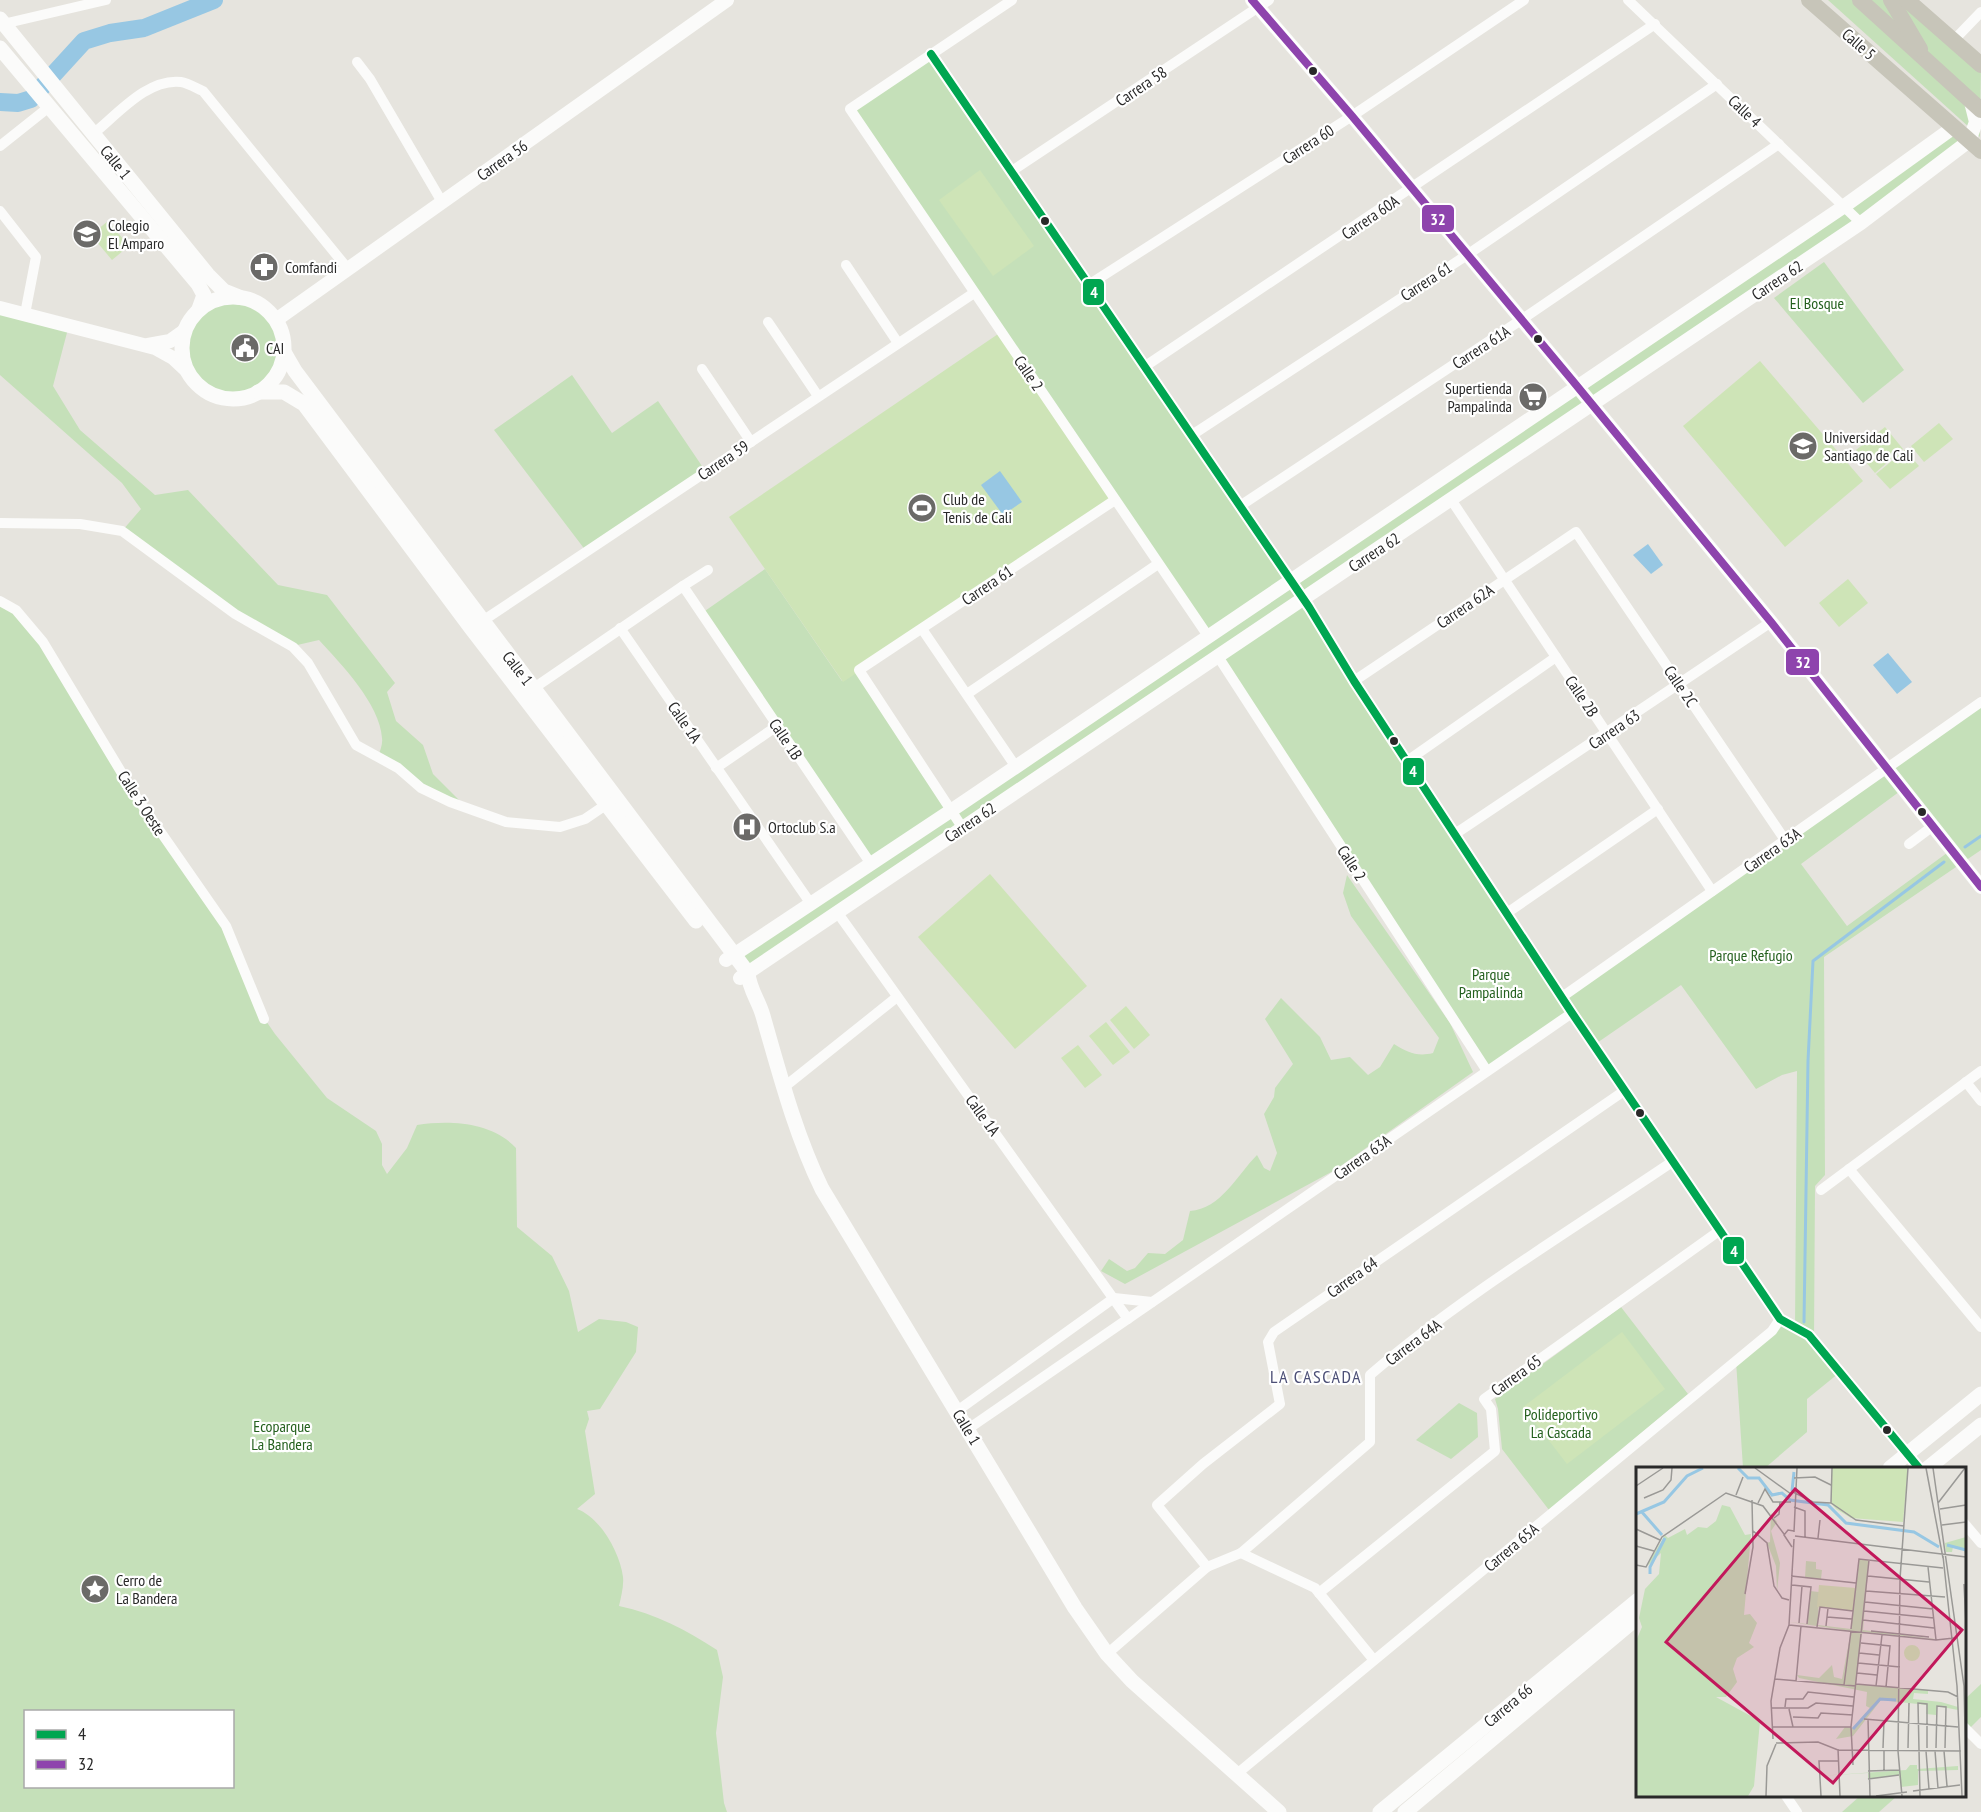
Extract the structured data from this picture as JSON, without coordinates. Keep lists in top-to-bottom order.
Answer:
{
  "streets": {
    "main road": ["Calle 5", "Calle 1", "Carrera 66"],
    "street": [
      "Carrera 58",
      "Calle 4",
      "Carrera 60",
      "Carrera 56",
      "Carrera 60A",
      "Carrera 62",
      "Carrera 61",
      "Carrera 61A",
      "Calle 2",
      "Carrera 59",
      "Carrera 62A",
      "Calle 2C",
      "Calle 2B",
      "Calle 1A",
      "Carrera 63",
      "Calle 1B",
      "Calle 3 Oeste",
      "Carrera 63A",
      "Carrera 64",
      "Carrera 64A",
      "Carrera 65",
      "Carrera 65A"
    ]
  },
  "crossings": [
    ["Calle 5", "Carrera 62"],
    ["Calle 4", "Carrera 60A"],
    ["Calle 4", "Carrera 62"],
    ["Calle 4", "Carrera 61"],
    ["Calle 4", "Carrera 61A"],
    ["Carrera 56", "Calle 1"],
    ["Calle 1", "Carrera 62"],
    ["Calle 1", "Carrera 59"],
    ["Calle 1", "Carrera 63A"],
    ["Calle 1", "Carrera 64A"],
    ["Calle 1", "Carrera 65A"],
    ["Carrera 62", "Carrera 61"],
    ["Carrera 62", "Calle 2"],
    ["Carrera 62", "Calle 2B"],
    ["Carrera 62", "Calle 1A"],
    ["Carrera 62", "Calle 1B"],
    ["Carrera 61", "Calle 2"],
    ["Calle 2", "Carrera 59"],
    ["Calle 2", "Carrera 63A"],
    ["Carrera 62A", "Calle 2C"],
    ["Carrera 62A", "Calle 2B"],
    ["Calle 2C", "Carrera 63"],
    ["Calle 2C", "Carrera 63A"],
    ["Calle 2B", "Carrera 63"],
    ["Calle 2B", "Carrera 63A"],
    ["Calle 1A", "Carrera 63A"],
    ["Carrera 64", "Carrera 64A"]
  ],
  "districts": ["LA CASCADA"],
  "parks": [
    "El Bosque",
    "Parque Refugio",
    "Parque Pampalinda",
    "Polideportivo La Cascada",
    "Ecoparque La Bandera"
  ],
  "places": {
    "school or university": ["Colegio El Amparo", "Universidad Santiago de Cali"],
    "pharmacy": ["Comfandi"],
    "public building": ["CAI"],
    "supermarket": ["Supertienda Pampalinda"],
    "sports": ["Club de Tenis de Cali"],
    "hospital": ["Ortoclub S.a"],
    "place": ["Cerro de La Bandera"]
  },
  "lines": ["transit line 32", "transit line 4"],
  "legend": ["4", "32"]
}
